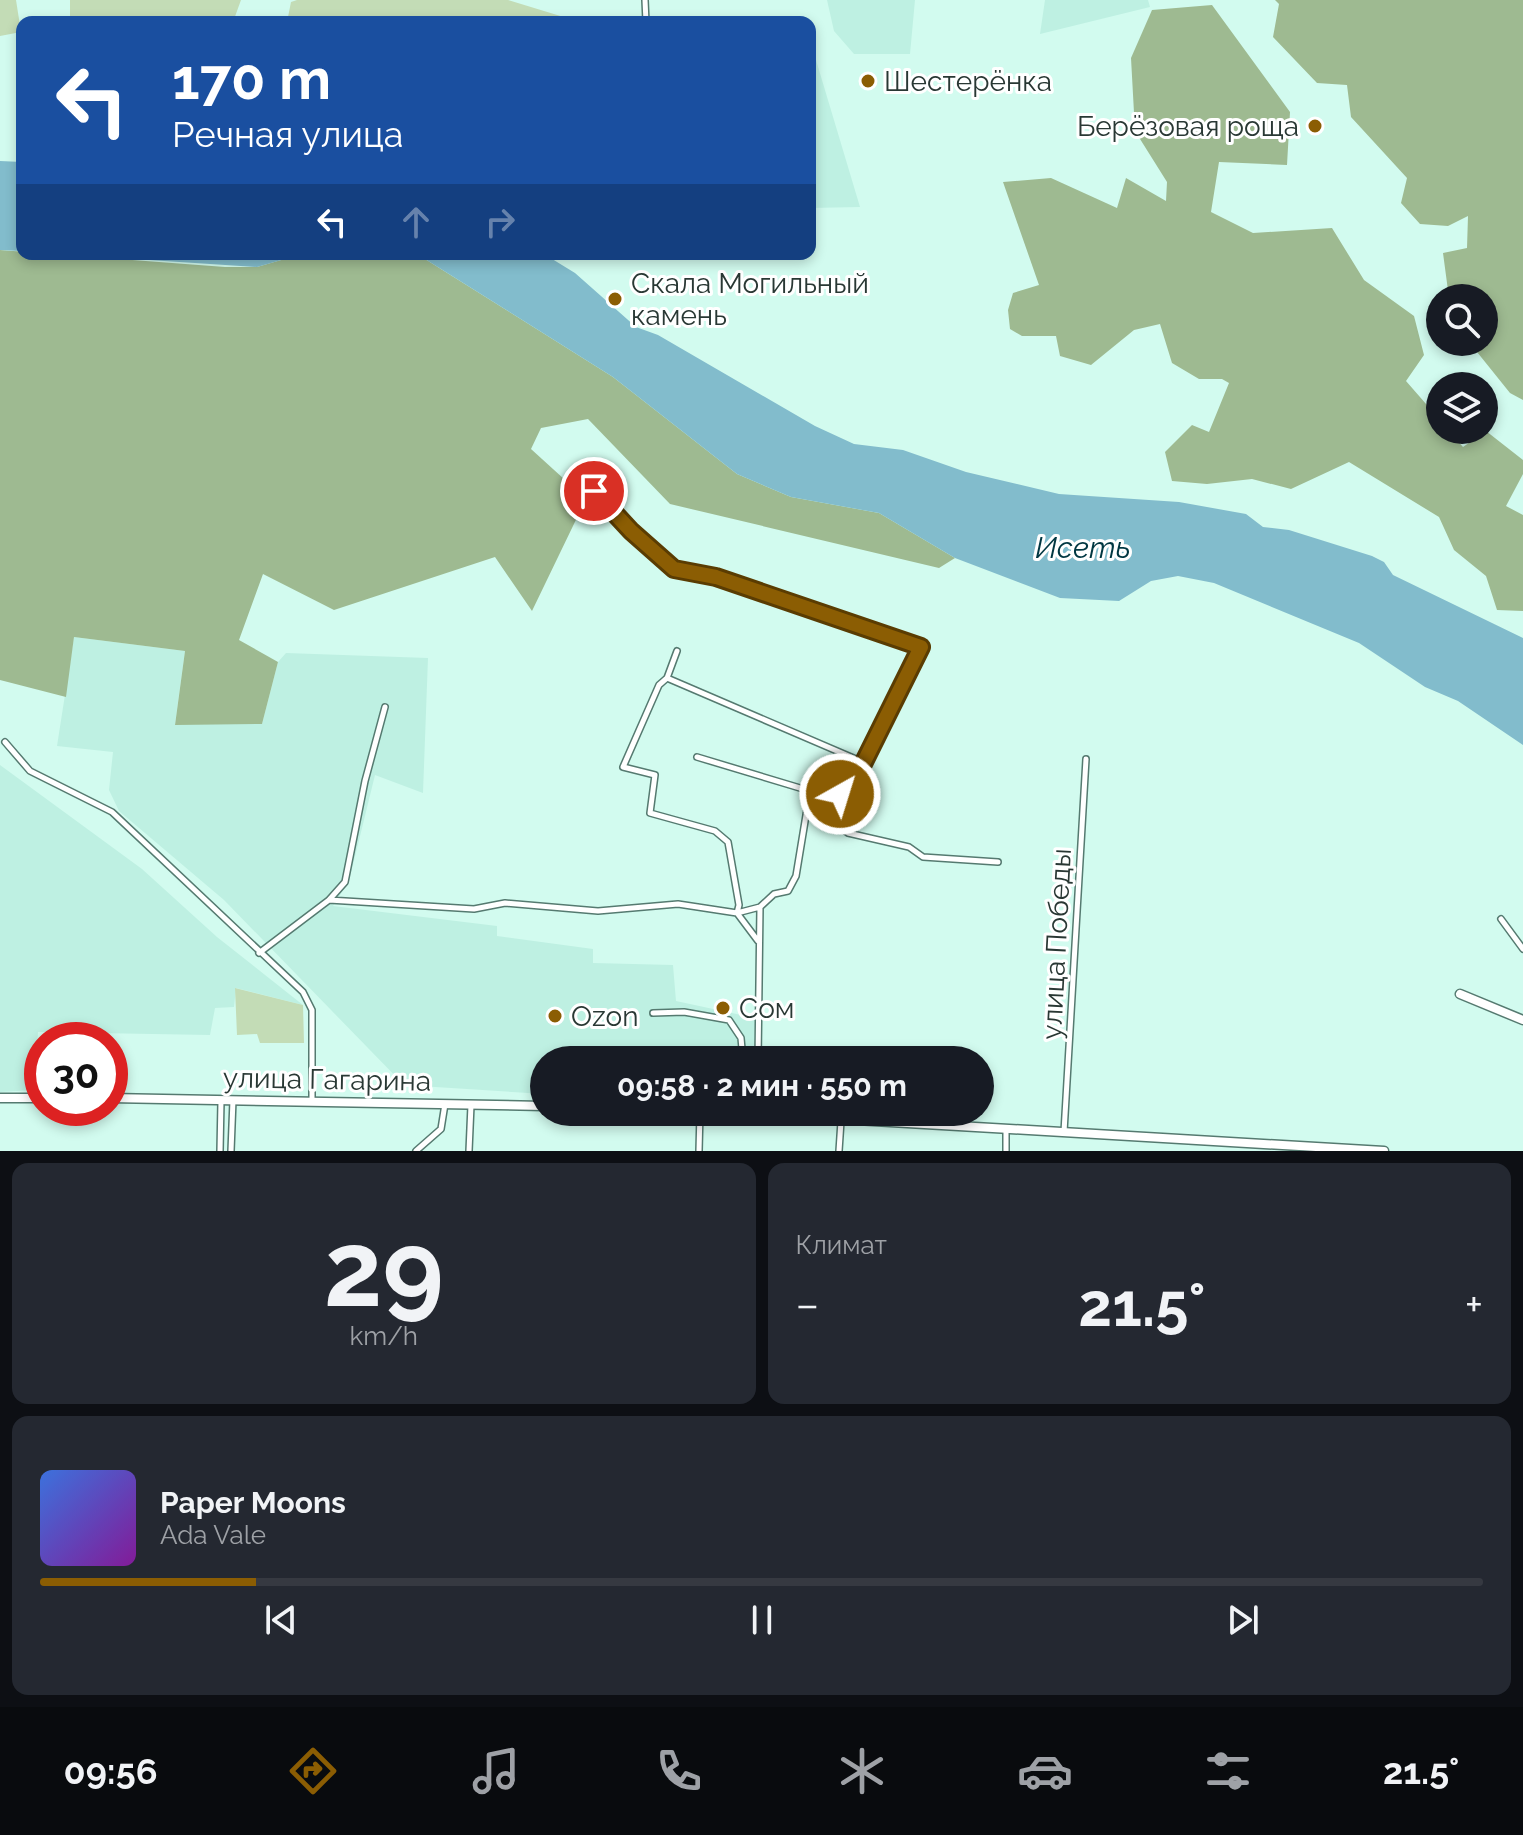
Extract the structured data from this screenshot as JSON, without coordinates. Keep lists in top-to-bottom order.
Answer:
{
  "streets": {
    "main road": ["улица Гагарина"],
    "street": ["улица Победы"]
  },
  "water": ["Исеть"],
  "places": [
    "Шестерёнка",
    "Берёзовая роща",
    "Скала Могильный камень",
    "Сом",
    "Ozon"
  ],
  "page": {
    "turn": ["170 m", "Речная улица"],
    "limit": "30",
    "trip": "09:58 · 2 мин · 550 m",
    "tile": [
      ["29", "km/h"],
      "Климат"
    ],
    "heat": ["−", "21.5°", "+"],
    "song": ["Paper Moons", "Ada Vale"],
    "tabs": ["09:56", "21.5°"]
  }
}
